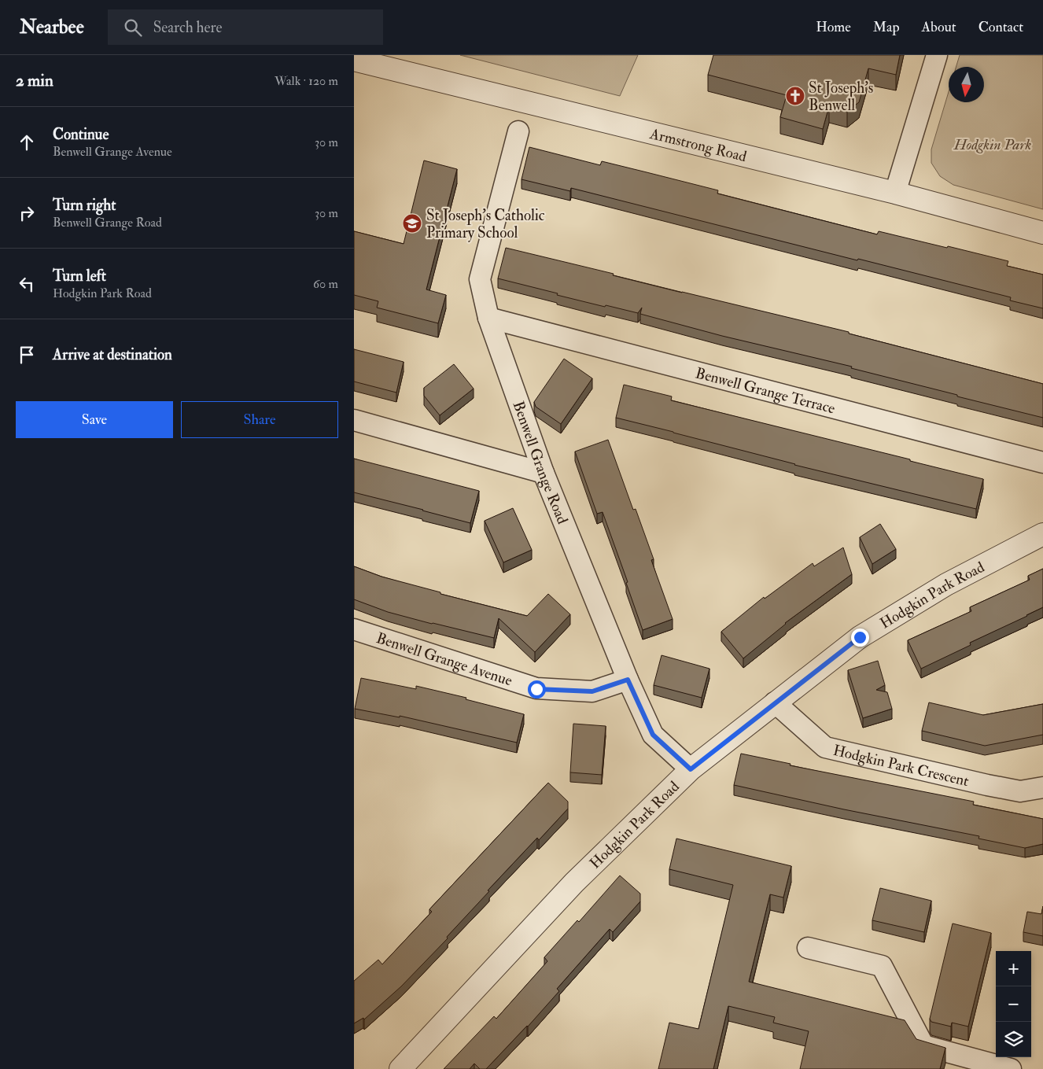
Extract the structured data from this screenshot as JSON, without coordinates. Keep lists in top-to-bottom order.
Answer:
{
  "streets": {
    "street": [
      "Armstrong Road",
      "Benwell Grange Terrace",
      "Benwell Grange Road",
      "Hodgkin Park Road",
      "Benwell Grange Avenue",
      "Hodgkin Park Crescent"
    ]
  },
  "crossings": [
    ["Benwell Grange Terrace", "Benwell Grange Road"],
    ["Benwell Grange Road", "Hodgkin Park Road"],
    ["Benwell Grange Road", "Benwell Grange Avenue"],
    ["Hodgkin Park Road", "Hodgkin Park Crescent"]
  ],
  "parks": ["Hodgkin Park"],
  "places": {
    "church": ["St Joseph's Benwell"],
    "school or university": ["St Joseph's Catholic Primary School"]
  },
  "north": "bottom",
  "page": {
    "header": "Nearbee",
    "search": "Search here",
    "nav": [
      "Home",
      "Map",
      "About",
      "Contact"
    ],
    "heading": ["2 min", "Walk · 120 m"],
    "list": [
      ["Continue", "Benwell Grange Avenue", "30 m"],
      ["Turn right", "Benwell Grange Road", "30 m"],
      ["Turn left", "Hodgkin Park Road", "60 m"],
      "Arrive at destination"
    ],
    "buttons": ["Save", "Share"],
    "map_buttons": ["+", "−"]
  }
}
